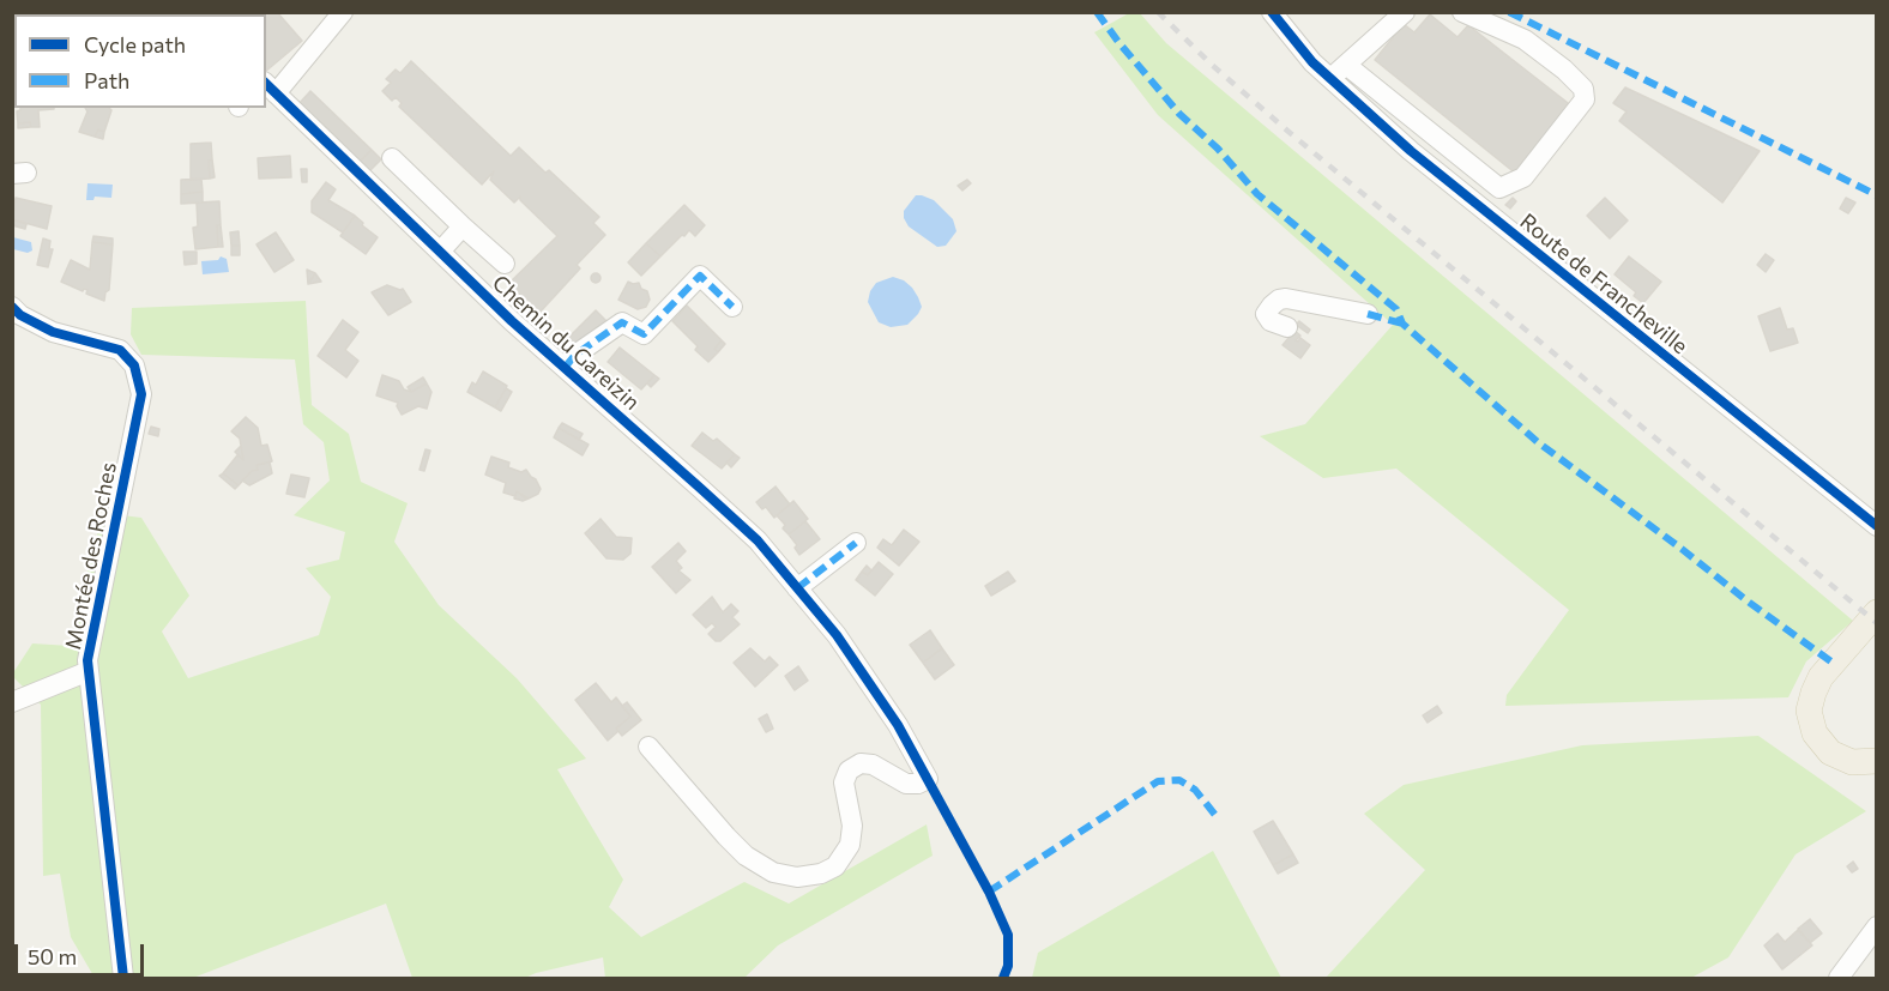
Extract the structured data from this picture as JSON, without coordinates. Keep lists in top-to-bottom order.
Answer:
{
  "streets": {
    "street": ["Route de Francheville", "Chemin du Gareizin", "Montée des Roches"]
  },
  "legend": ["Cycle path", "Path"],
  "scale_bar": "50 m"
}
